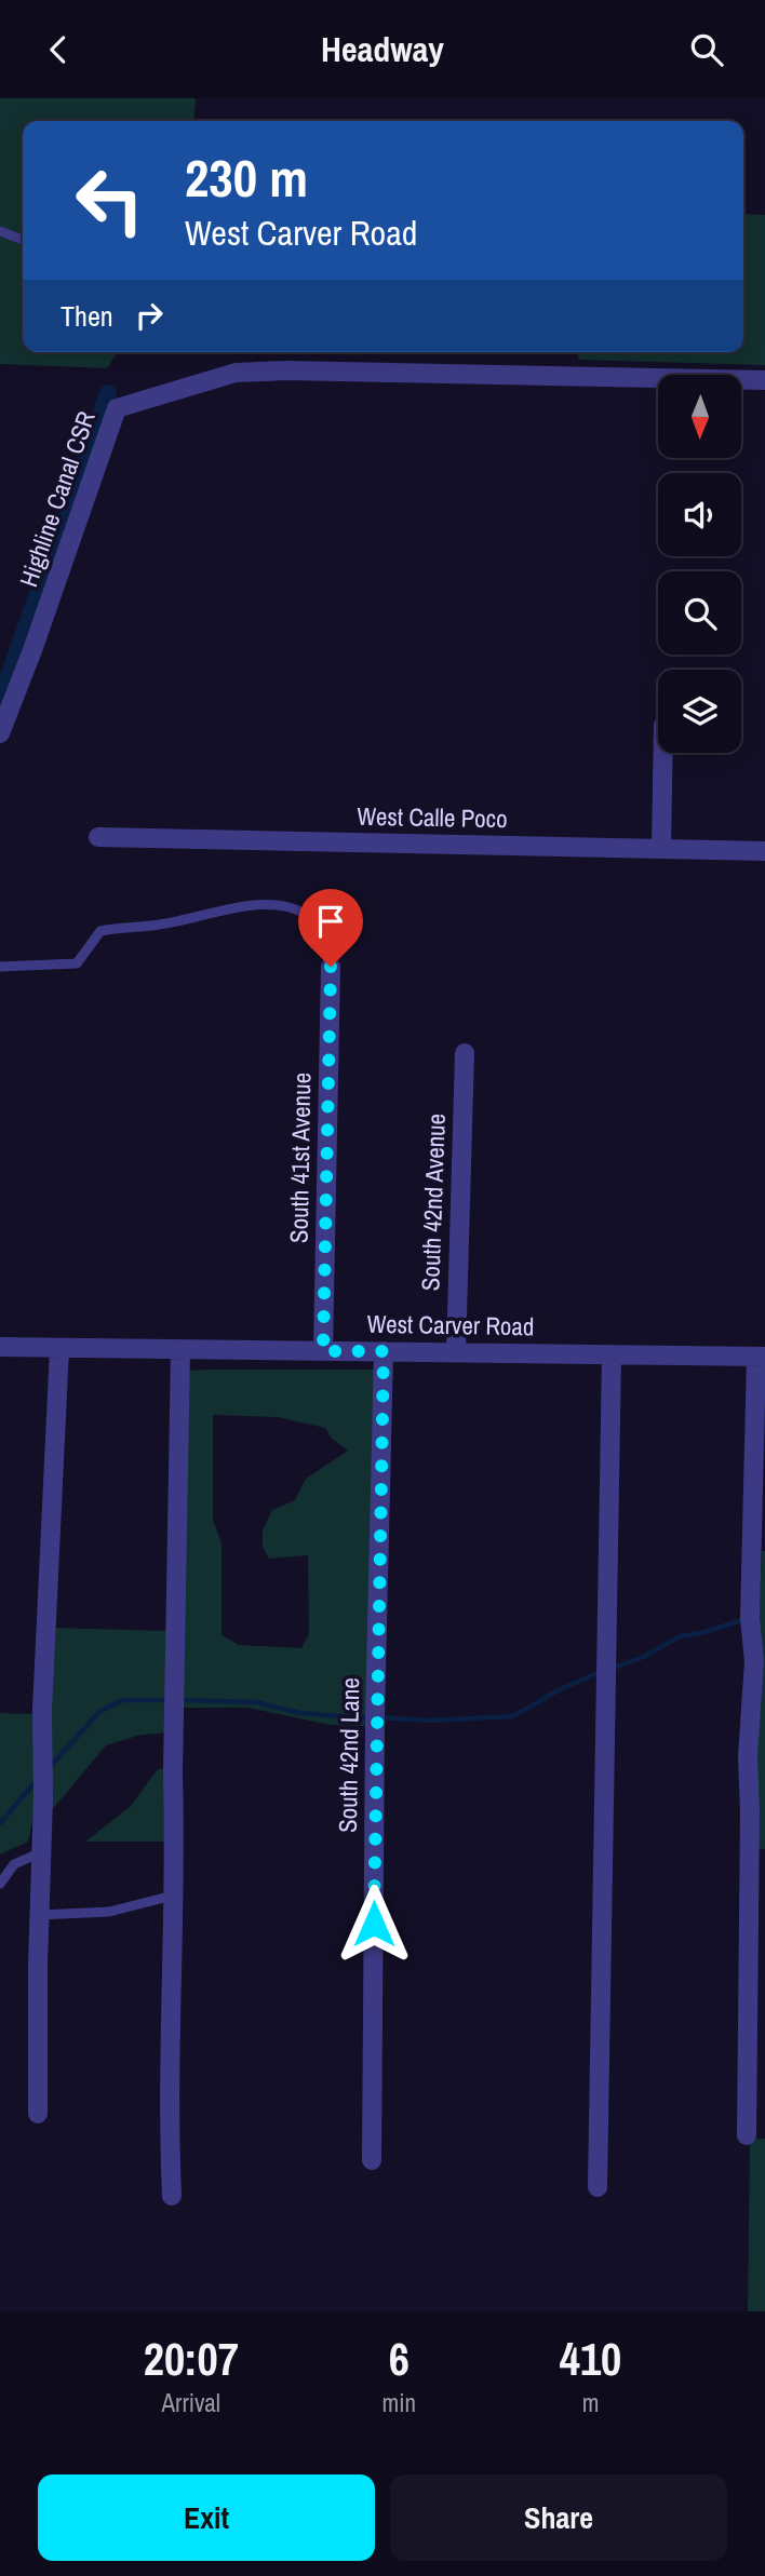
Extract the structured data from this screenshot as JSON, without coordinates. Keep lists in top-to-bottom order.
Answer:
{
  "streets": {
    "street": [
      "Highline Canal CSR",
      "West Calle Poco",
      "South 41st Avenue",
      "South 42nd Avenue",
      "West Carver Road",
      "South 42nd Lane"
    ]
  },
  "crossings": [
    ["South 41st Avenue", "West Carver Road"],
    ["South 42nd Avenue", "West Carver Road"],
    ["West Carver Road", "South 42nd Lane"]
  ],
  "north": "bottom",
  "page": {
    "header": "Headway",
    "turn": ["230 m", "West Carver Road"],
    "then": "Then",
    "eta": [
      "20:07",
      "Arrival",
      "6",
      "min",
      "410",
      "m"
    ],
    "buttons": ["Exit", "Share"]
  }
}
